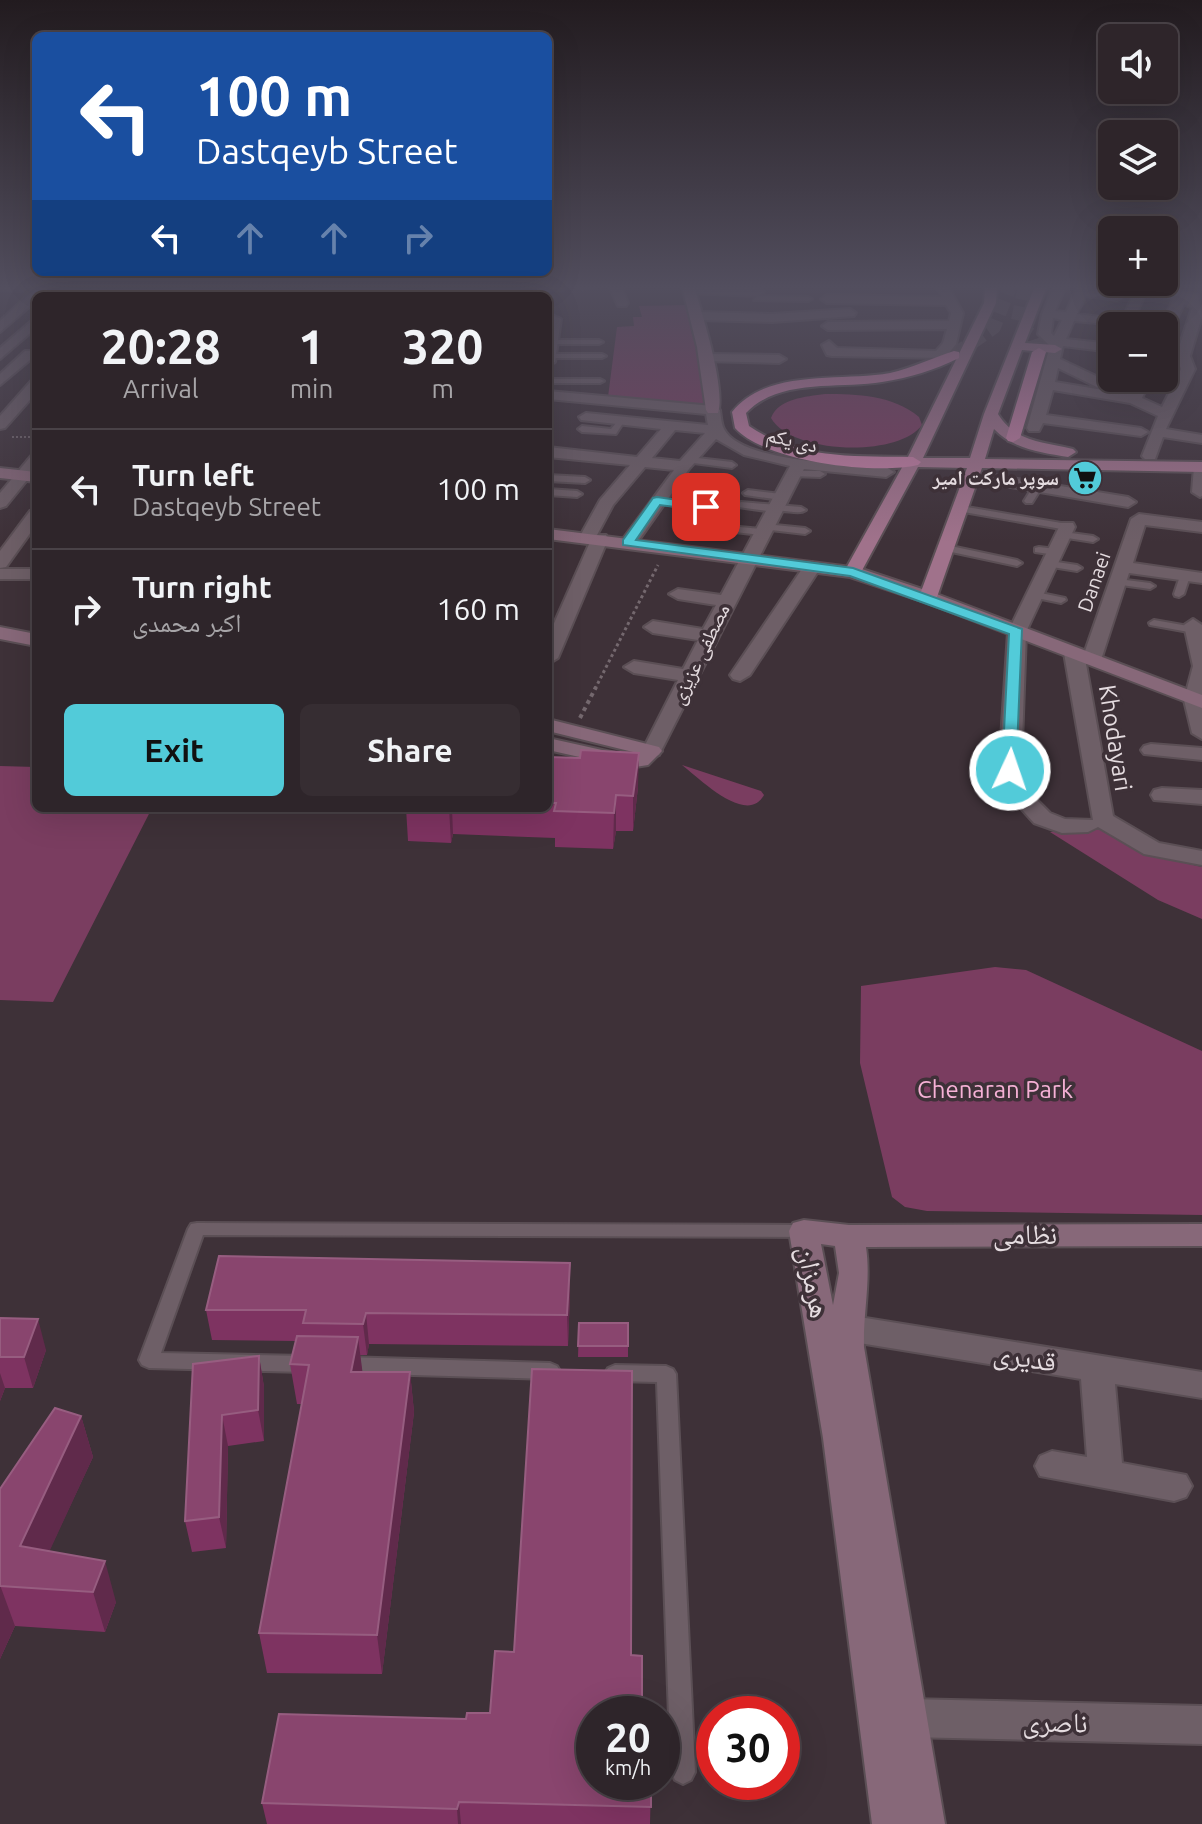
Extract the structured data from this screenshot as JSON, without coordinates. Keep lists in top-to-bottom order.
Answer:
{
  "streets": {
    "street": [
      "دی یکم",
      "Danaei",
      "مصطفی عزیزی",
      "Khodayari",
      "نظامی",
      "هرمزان",
      "قدیری",
      "ناصری"
    ]
  },
  "crossings": [
    ["دی یکم", "مصطفی عزیزی"],
    ["Danaei", "Khodayari"],
    ["نظامی", "هرمزان"],
    ["هرمزان", "قدیری"],
    ["هرمزان", "ناصری"]
  ],
  "parks": ["Chenaran Park"],
  "places": {
    "supermarket": ["سوپر مارکت امیر"]
  },
  "page": {
    "map_buttons": ["+", "−"],
    "turn": ["100 m", "Dastqeyb Street"],
    "eta": [
      "20:28",
      "Arrival",
      "1",
      "min",
      "320",
      "m"
    ],
    "list": [
      {
        "name": "Turn left",
        "note": "Dastqeyb Street",
        "value": "100 m"
      },
      {
        "name": "Turn right",
        "note": "اکبر محمدی",
        "value": "160 m"
      }
    ],
    "buttons": ["Exit", "Share"],
    "speed": "20 km/h",
    "limit": "30"
  }
}
